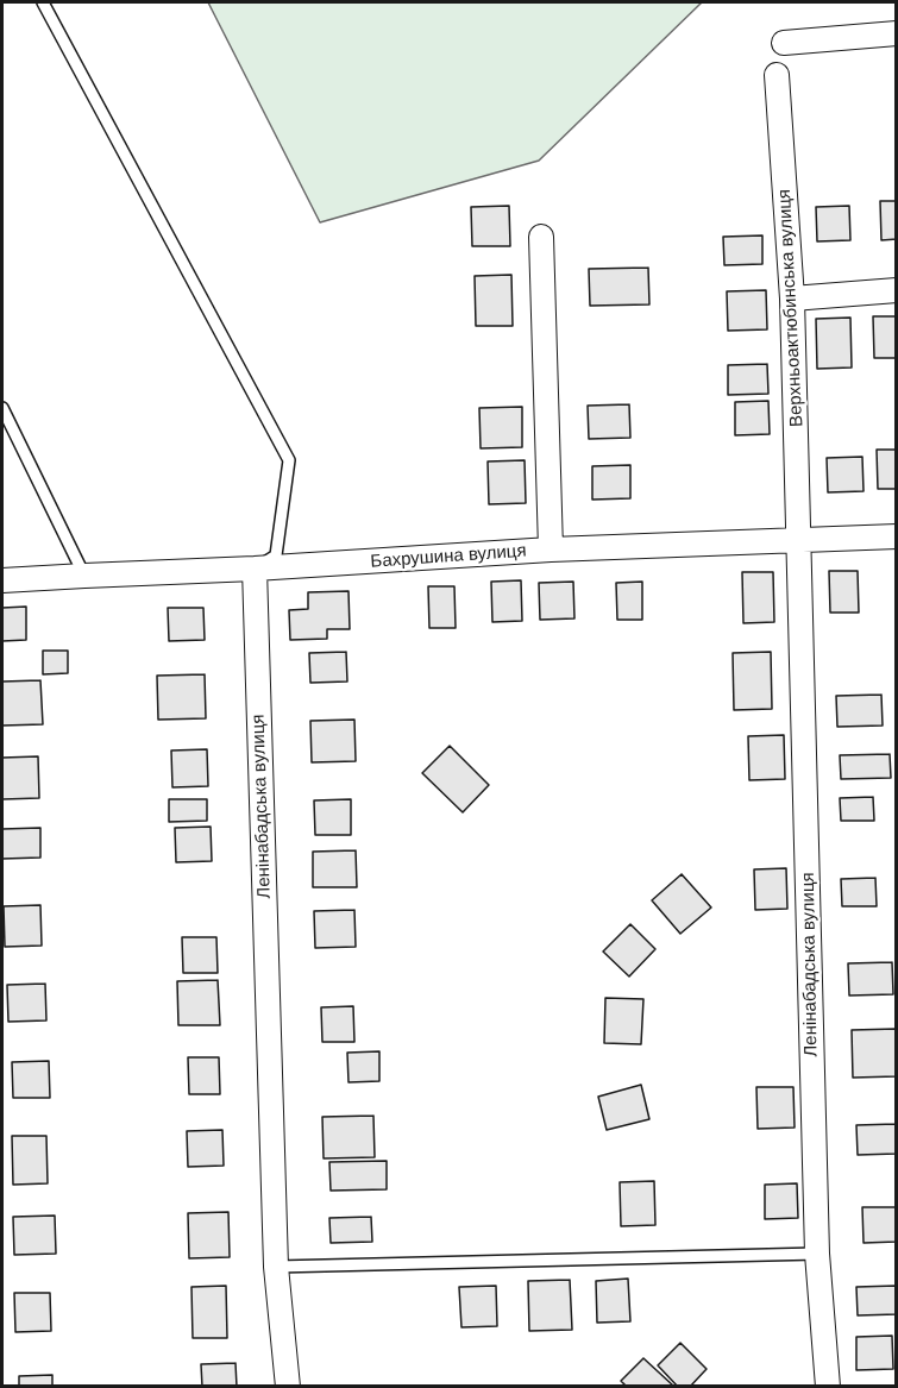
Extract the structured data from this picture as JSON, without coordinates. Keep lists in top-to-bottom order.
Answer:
{
  "streets": {
    "street": ["Верхньоактюбинська вулиця", "Бахрушина вулиця", "Ленінабадська вулиця"]
  },
  "crossings": [
    ["Верхньоактюбинська вулиця", "Бахрушина вулиця"],
    ["Верхньоактюбинська вулиця", "Ленінабадська вулиця"],
    ["Бахрушина вулиця", "Ленінабадська вулиця"]
  ]
}
